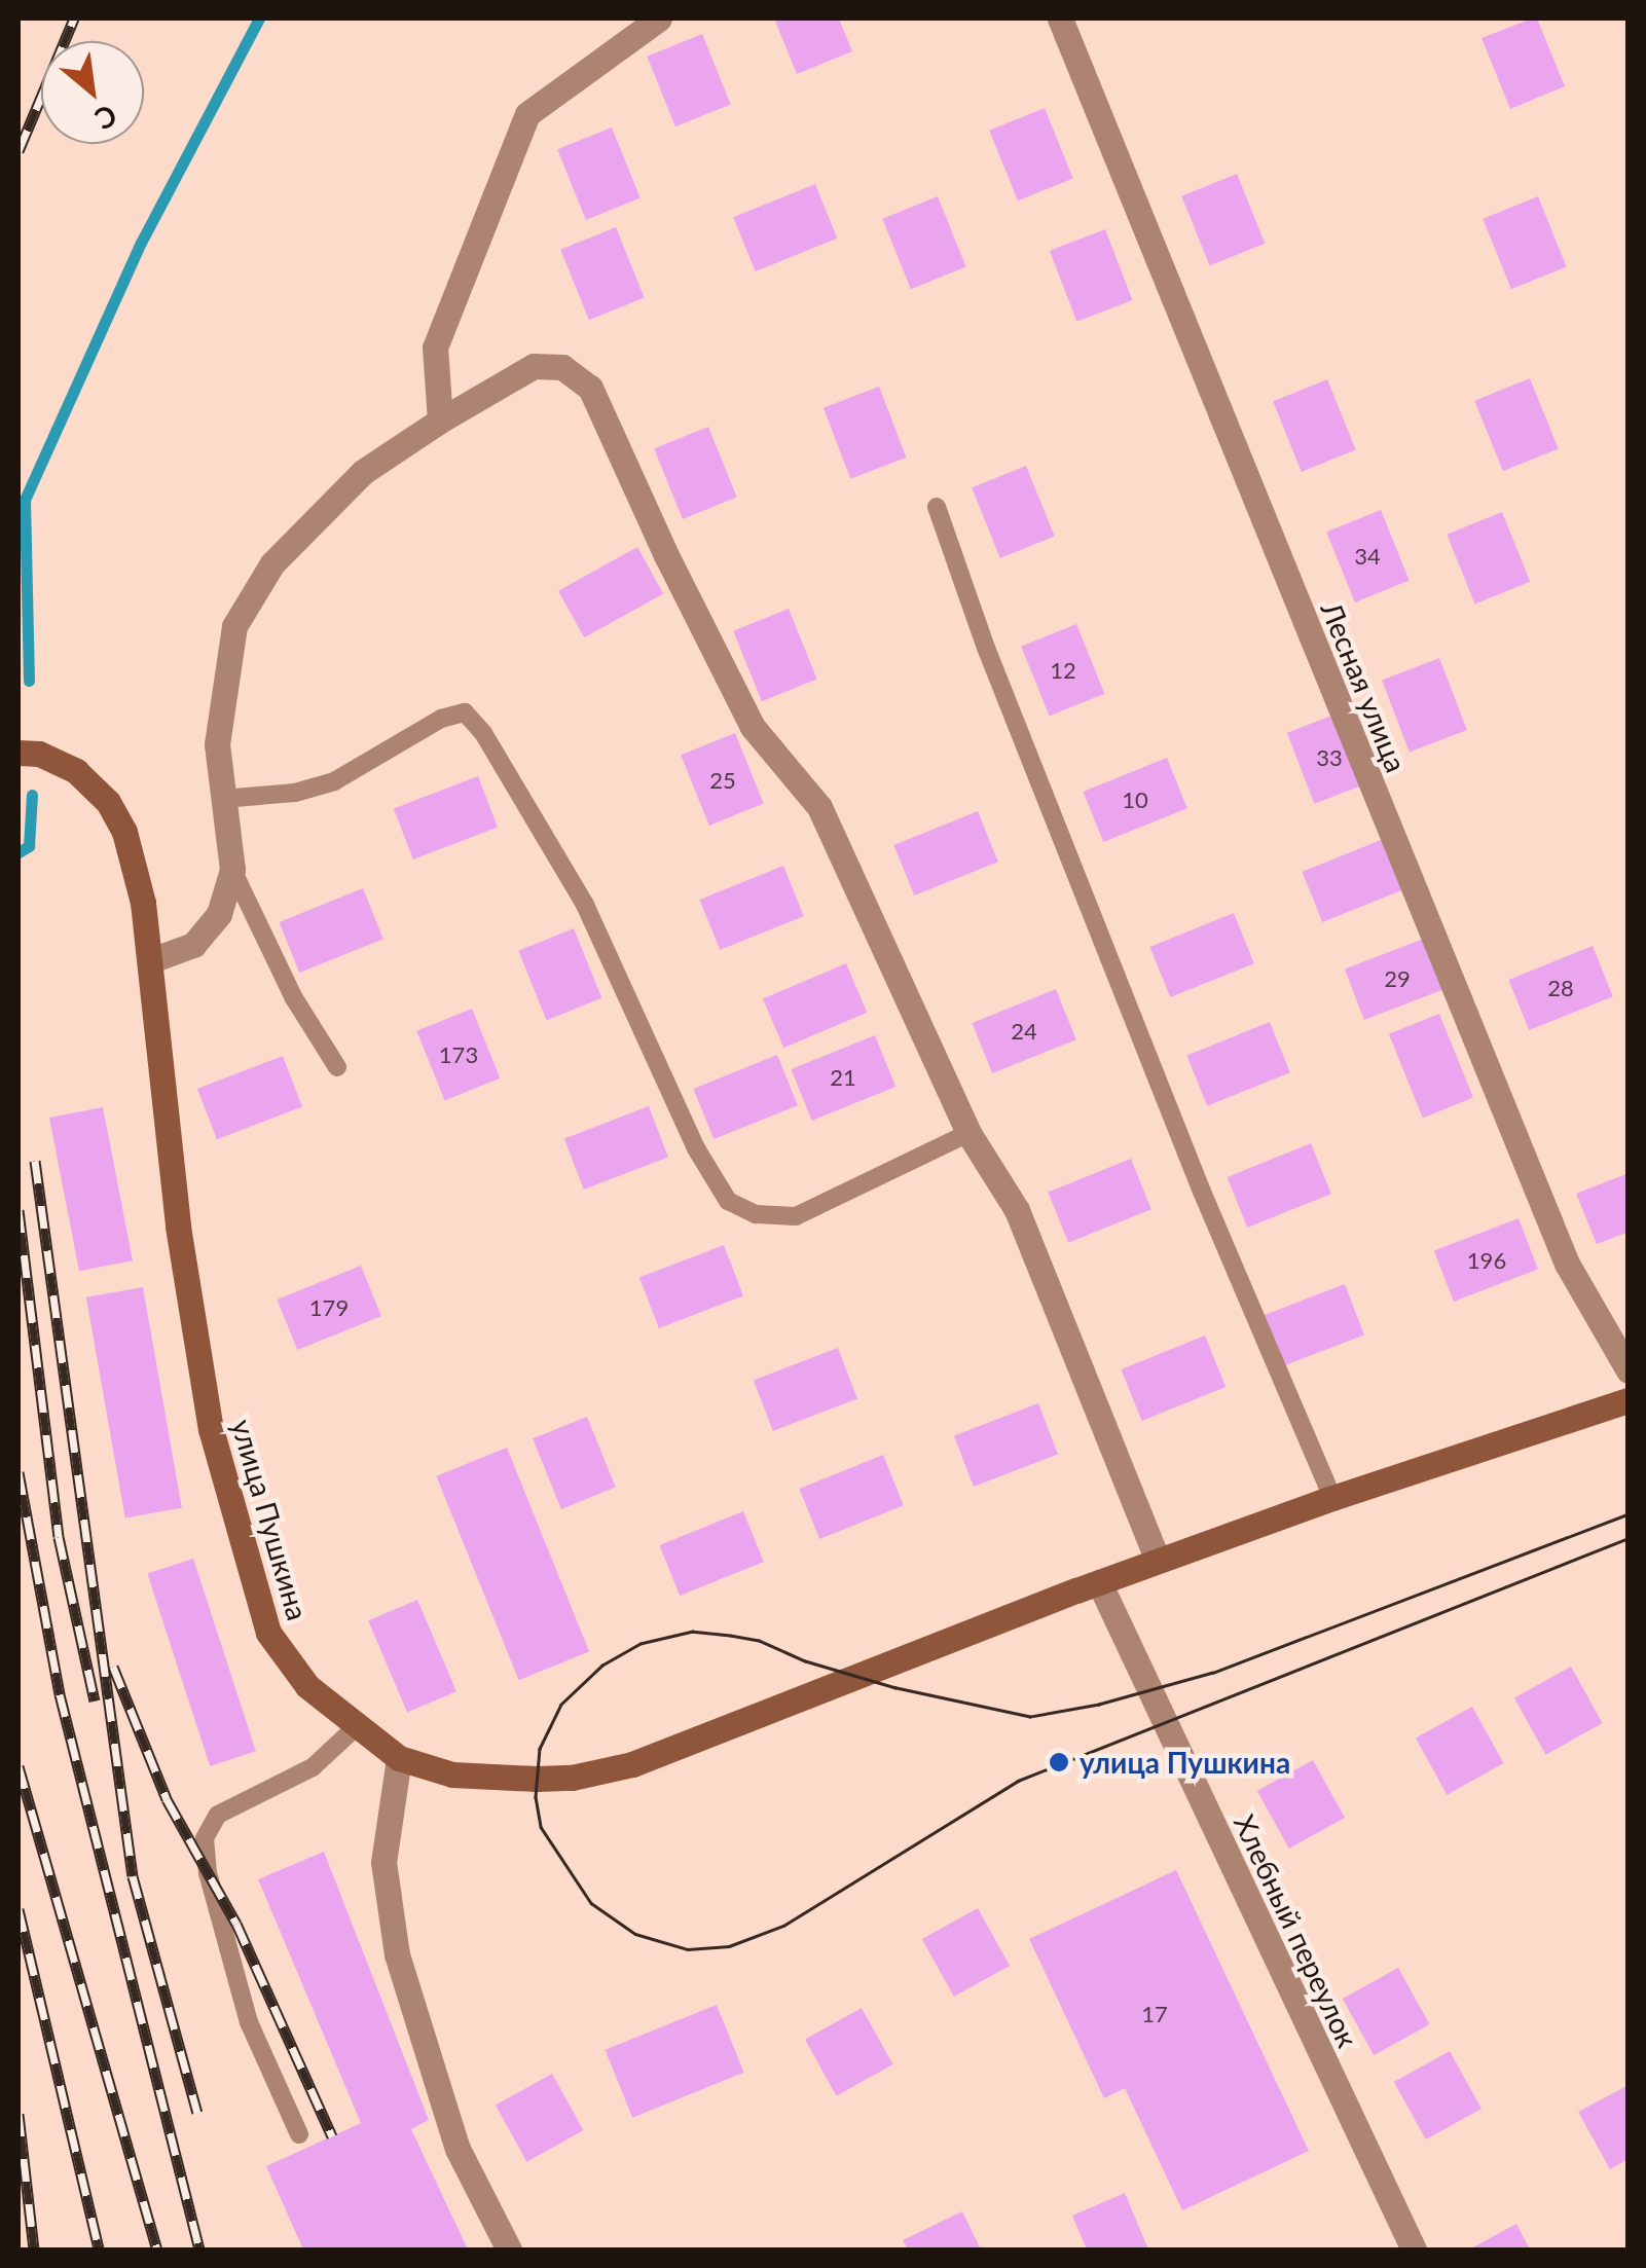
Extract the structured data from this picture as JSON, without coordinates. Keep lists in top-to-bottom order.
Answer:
{
  "streets": {
    "street": ["Лесная улица", "улица Пушкина", "Хлебный переулок"]
  },
  "crossings": [
    ["улица Пушкина", "Хлебный переулок"]
  ],
  "places": ["улица Пушкина"],
  "house_numbers": [
    "34",
    "12",
    "33",
    "25",
    "10",
    "29",
    "28",
    "24",
    "173",
    "21",
    "196",
    "179",
    "17"
  ],
  "north": "bottom right"
}
